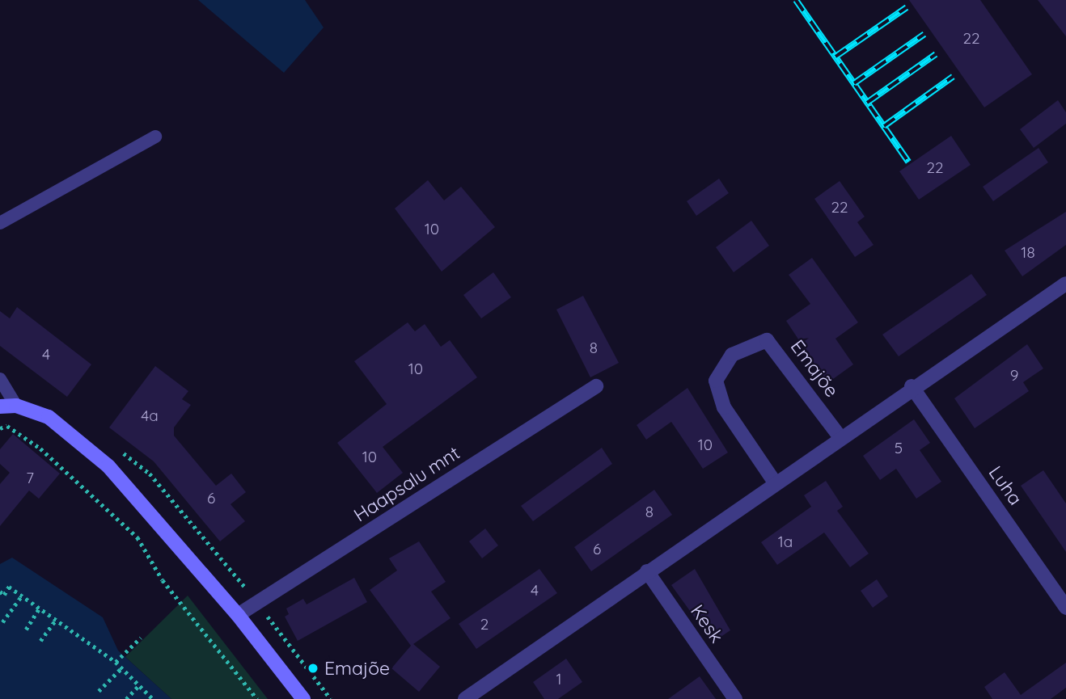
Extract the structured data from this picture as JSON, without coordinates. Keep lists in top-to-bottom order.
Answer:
{
  "streets": {
    "street": [
      "Emajõe",
      "Haapsalu mnt",
      "Luha",
      "Kesk"
    ]
  },
  "places": ["Emajõe"],
  "house_numbers": [
    "22",
    "22",
    "22",
    "10",
    "18",
    "8",
    "4",
    "10",
    "9",
    "4a",
    "10",
    "5",
    "10",
    "7",
    "6",
    "8",
    "1a",
    "6",
    "4",
    "2",
    "1"
  ]
}
